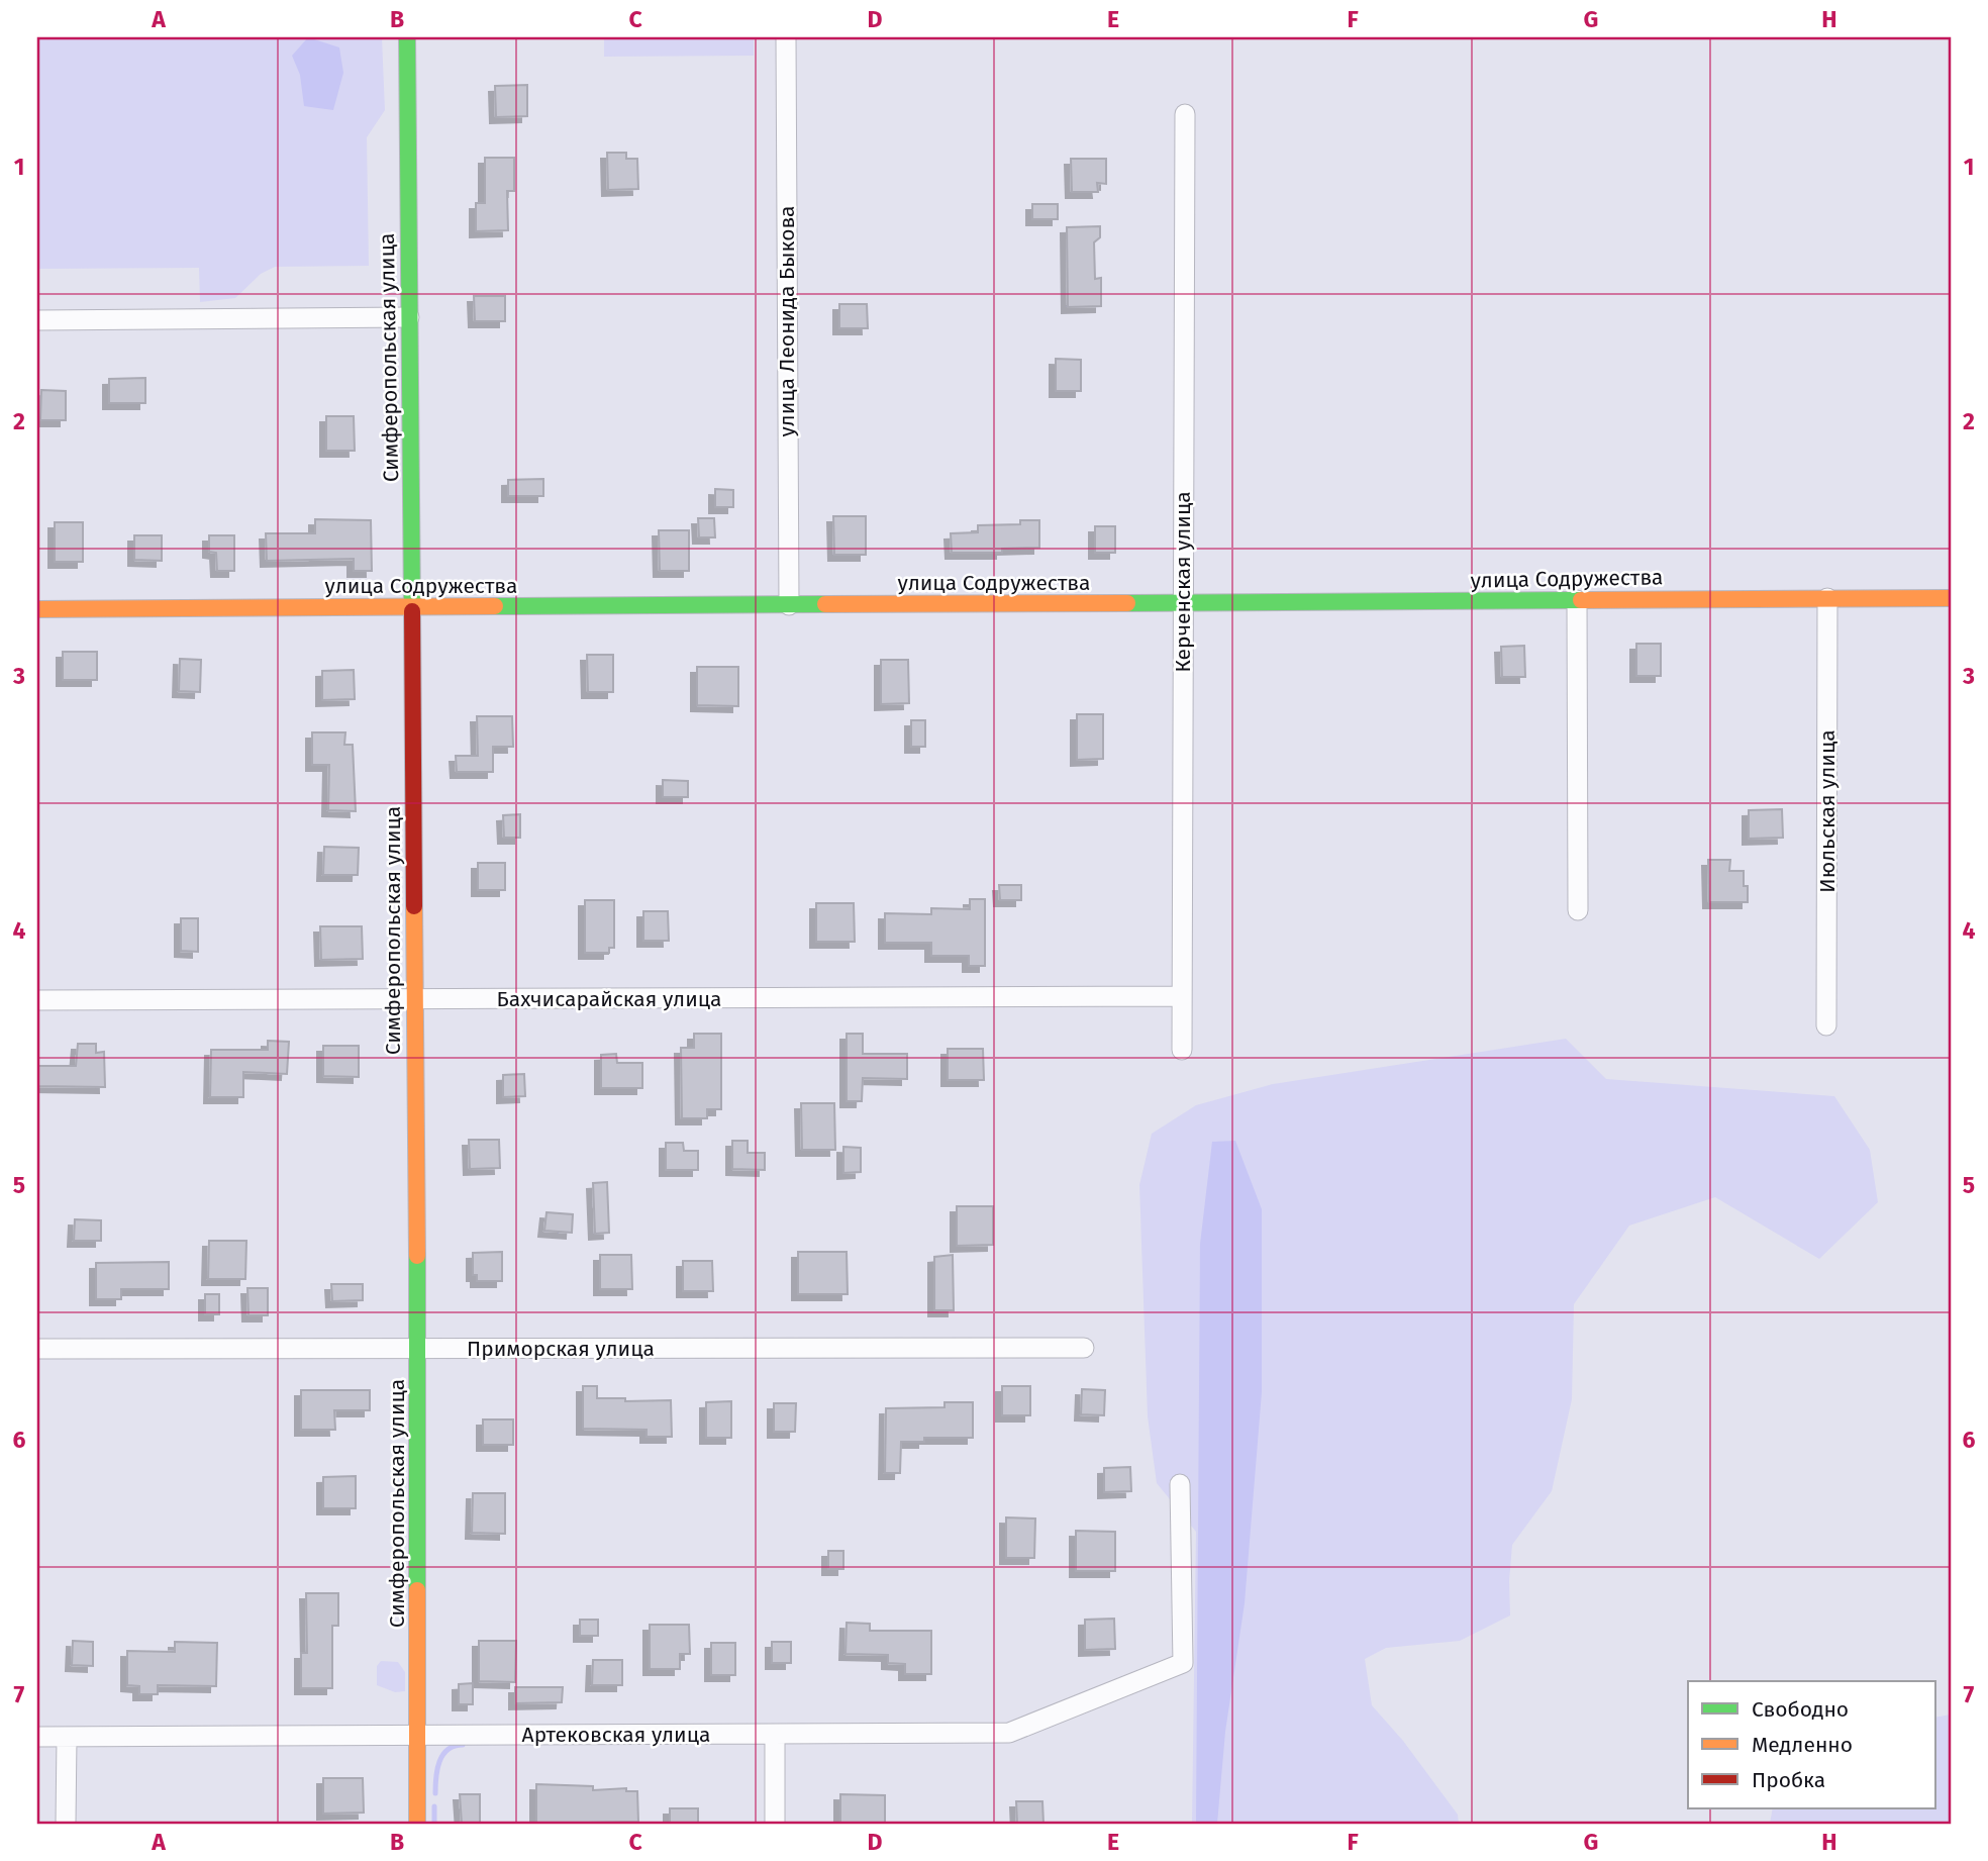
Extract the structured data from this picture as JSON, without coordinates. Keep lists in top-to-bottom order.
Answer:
{
  "streets": {
    "street": [
      "улица Леонида Быкова",
      "Симферопольская улица",
      "улица Содружества",
      "Керченская улица",
      "Июльская улица",
      "Бахчисарайская улица",
      "Приморская улица",
      "Артековская улица"
    ]
  },
  "crossings": [
    ["улица Леонида Быкова", "улица Содружества"],
    ["Симферопольская улица", "улица Содружества"],
    ["Симферопольская улица", "Бахчисарайская улица"],
    ["Симферопольская улица", "Приморская улица"],
    ["Симферопольская улица", "Артековская улица"],
    ["улица Содружества", "Керченская улица"],
    ["улица Содружества", "Июльская улица"],
    ["Керченская улица", "Бахчисарайская улица"]
  ],
  "legend": ["Свободно", "Медленно", "Пробка"],
  "grid": {
    "columns": [
      "A",
      "B",
      "C",
      "D",
      "E",
      "F",
      "G",
      "H"
    ],
    "rows": [
      "1",
      "2",
      "3",
      "4",
      "5",
      "6",
      "7"
    ]
  }
}
